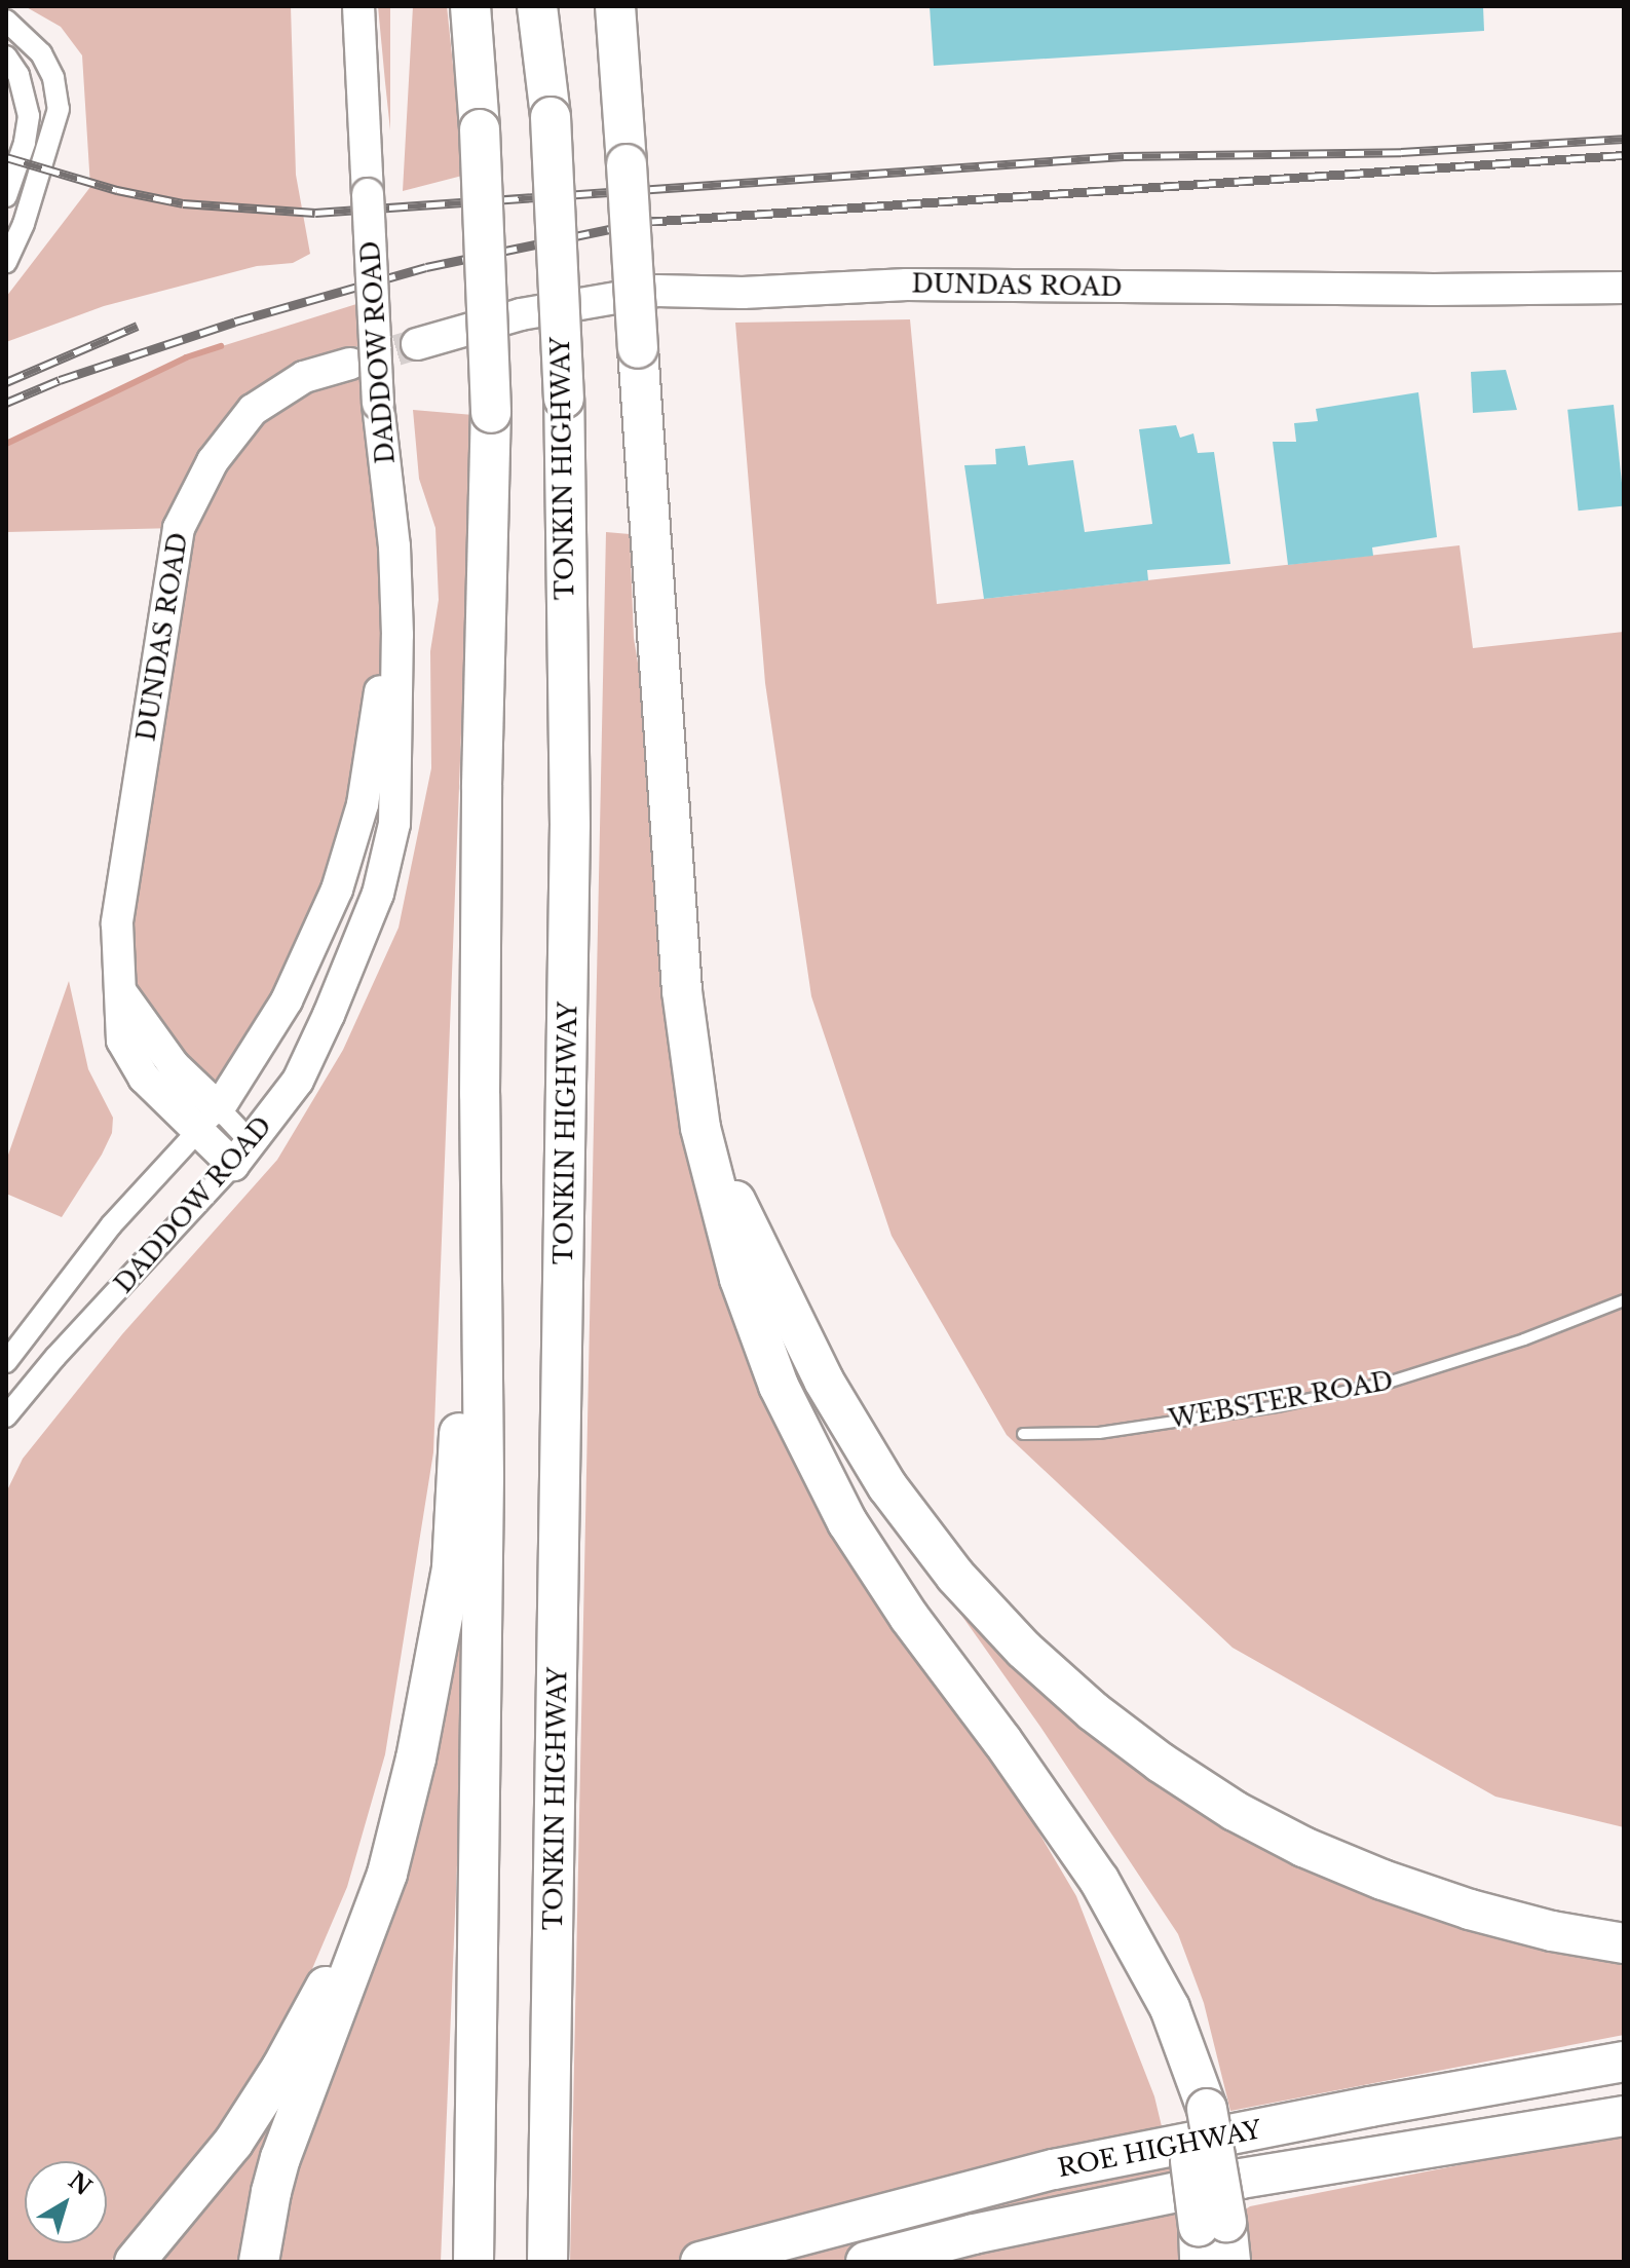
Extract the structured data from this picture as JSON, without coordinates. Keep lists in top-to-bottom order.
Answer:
{
  "streets": {
    "highway": ["TONKIN HIGHWAY", "ROE HIGHWAY"],
    "main road": ["DUNDAS ROAD", "DADDOW ROAD"],
    "lane": ["WEBSTER ROAD"]
  },
  "crossings": [
    ["DUNDAS ROAD", "DADDOW ROAD"]
  ],
  "north": "top right"
}
